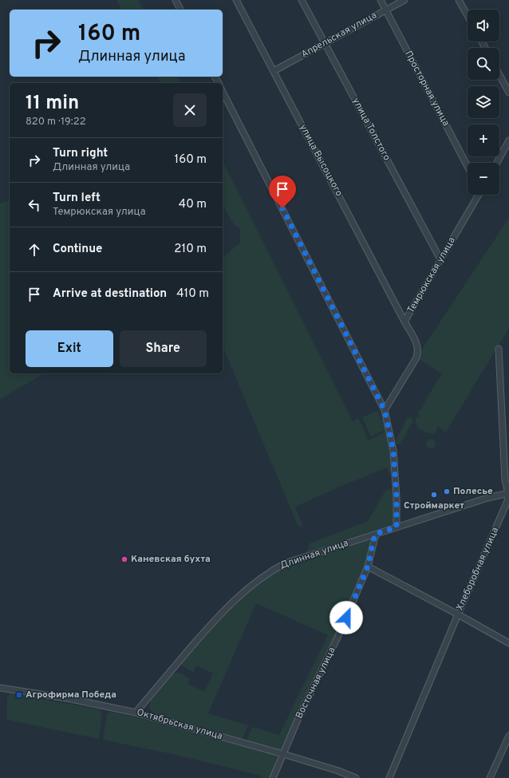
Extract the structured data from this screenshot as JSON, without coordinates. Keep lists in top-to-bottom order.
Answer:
{
  "streets": {
    "street": [
      "Апрельская улица",
      "Просторная улица",
      "улица Толстого",
      "улица Высоцкого",
      "Темрюкская улица",
      "Длинная улица",
      "Хлеборобная улица",
      "Восточная улица",
      "Октябрьская улица"
    ]
  },
  "crossings": [
    ["Апрельская улица", "Просторная улица"],
    ["Апрельская улица", "улица Толстого"],
    ["Апрельская улица", "улица Высоцкого"],
    ["улица Толстого", "Темрюкская улица"],
    ["улица Высоцкого", "Темрюкская улица"],
    ["Длинная улица", "Хлеборобная улица"],
    ["Длинная улица", "Восточная улица"],
    ["Длинная улица", "Октябрьская улица"],
    ["Восточная улица", "Октябрьская улица"]
  ],
  "places": {
    "other": ["Полесье", "Строймаркет", "Каневская бухта"],
    "transit": ["Агрофирма Победа"]
  },
  "page": {
    "map_buttons": ["+", "−"],
    "turn": ["160 m", "Длинная улица"],
    "heading": ["11 min", "820 m · 19:22"],
    "list": [
      {
        "name": "Turn right",
        "note": "Длинная улица",
        "value": "160 m"
      },
      {
        "name": "Turn left",
        "note": "Темрюкская улица",
        "value": "40 m"
      },
      {
        "name": "Continue",
        "value": "210 m"
      },
      {
        "name": "Arrive at destination",
        "value": "410 m"
      }
    ],
    "buttons": ["Exit", "Share"]
  }
}
